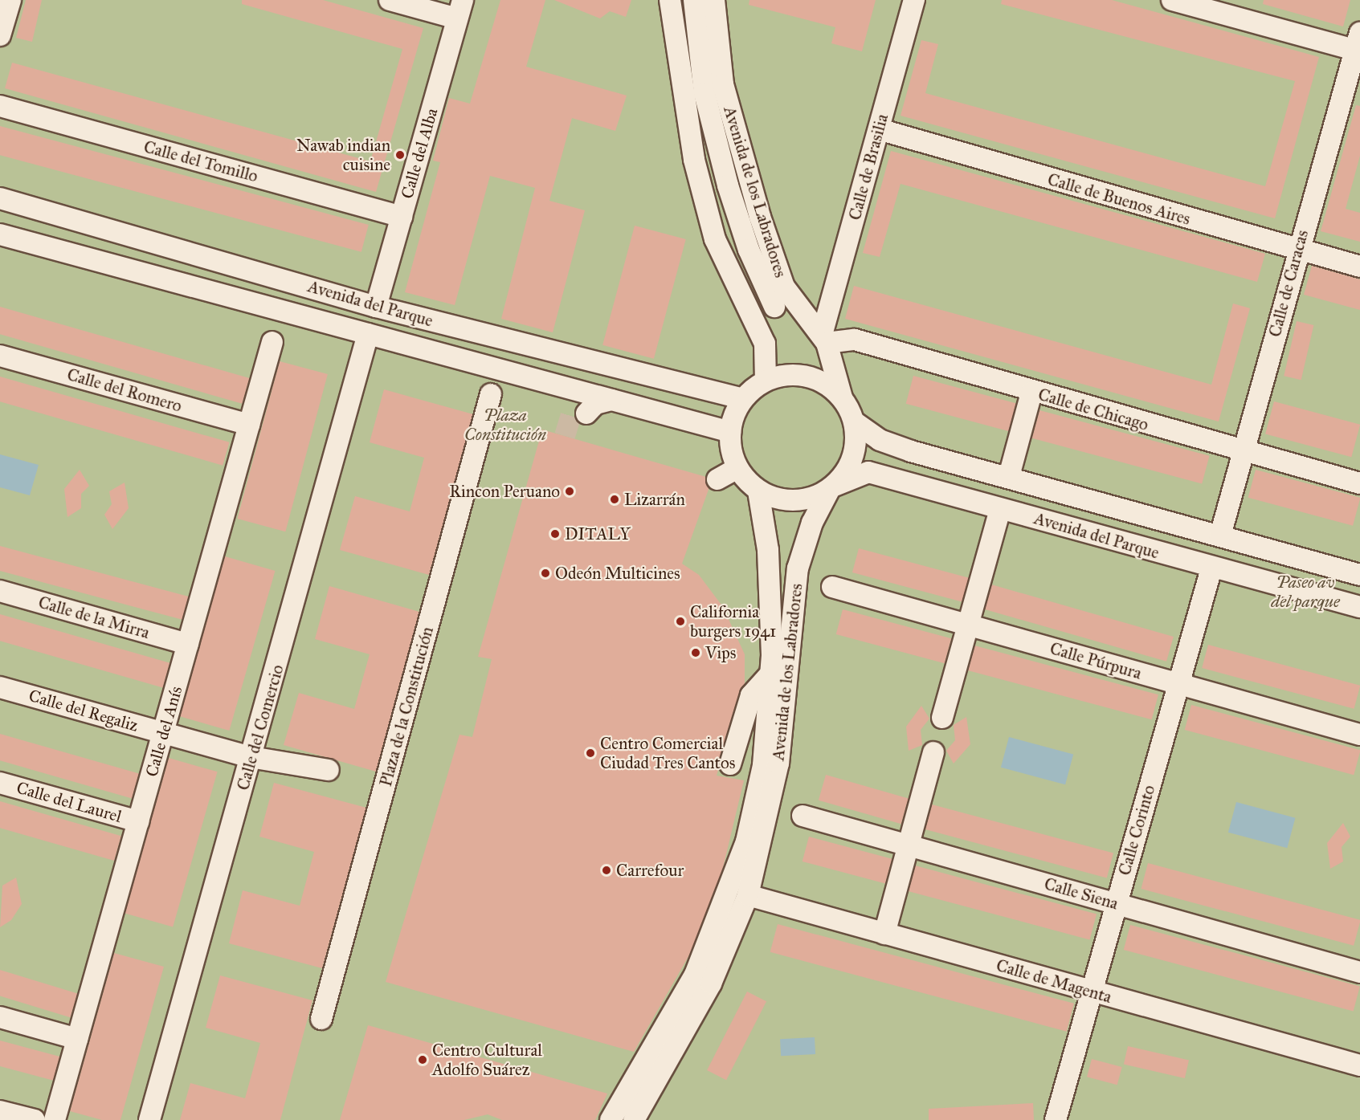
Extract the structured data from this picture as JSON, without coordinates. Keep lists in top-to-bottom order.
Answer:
{
  "streets": {
    "street": [
      "Calle del Alba",
      "Calle del Tomillo",
      "Calle de Brasilia",
      "Avenida de los Labradores",
      "Calle de Buenos Aires",
      "Calle de Caracas",
      "Avenida del Parque",
      "Calle del Romero",
      "Calle de Chicago",
      "Calle de la Mirra",
      "Calle Púrpura",
      "Plaza de la Constitución",
      "Calle del Regaliz",
      "Calle del Comercio",
      "Calle del Anís",
      "Calle del Laurel",
      "Calle Corinto",
      "Calle Siena",
      "Calle de Magenta"
    ]
  },
  "crossings": [
    ["Calle del Alba", "Calle del Tomillo"],
    ["Calle del Alba", "Avenida del Parque"],
    ["Calle de Brasilia", "Avenida de los Labradores"],
    ["Calle de Brasilia", "Calle de Buenos Aires"],
    ["Calle de Brasilia", "Calle de Chicago"],
    ["Avenida de los Labradores", "Avenida del Parque"],
    ["Avenida de los Labradores", "Calle de Chicago"],
    ["Avenida de los Labradores", "Calle de Magenta"],
    ["Calle de Buenos Aires", "Calle de Caracas"],
    ["Calle de Caracas", "Avenida del Parque"],
    ["Calle de Caracas", "Calle de Chicago"],
    ["Avenida del Parque", "Calle del Comercio"],
    ["Avenida del Parque", "Calle Corinto"],
    ["Calle del Romero", "Calle del Anís"],
    ["Calle de la Mirra", "Calle del Anís"],
    ["Calle Púrpura", "Calle Corinto"],
    ["Calle del Regaliz", "Calle del Comercio"],
    ["Calle del Regaliz", "Calle del Anís"],
    ["Calle del Anís", "Calle del Laurel"],
    ["Calle Corinto", "Calle Siena"],
    ["Calle Corinto", "Calle de Magenta"]
  ],
  "parks": ["Plaza Constitución", "Paseo av del parque"],
  "places": [
    "Nawab indian cuisine",
    "Rincon Peruano",
    "Lizarrán",
    "DITALY",
    "Odeón Multicines",
    "California burgers 1941",
    "Vips",
    "Centro Comercial Ciudad Tres Cantos",
    "Carrefour",
    "Centro Cultural Adolfo Suárez"
  ]
}
